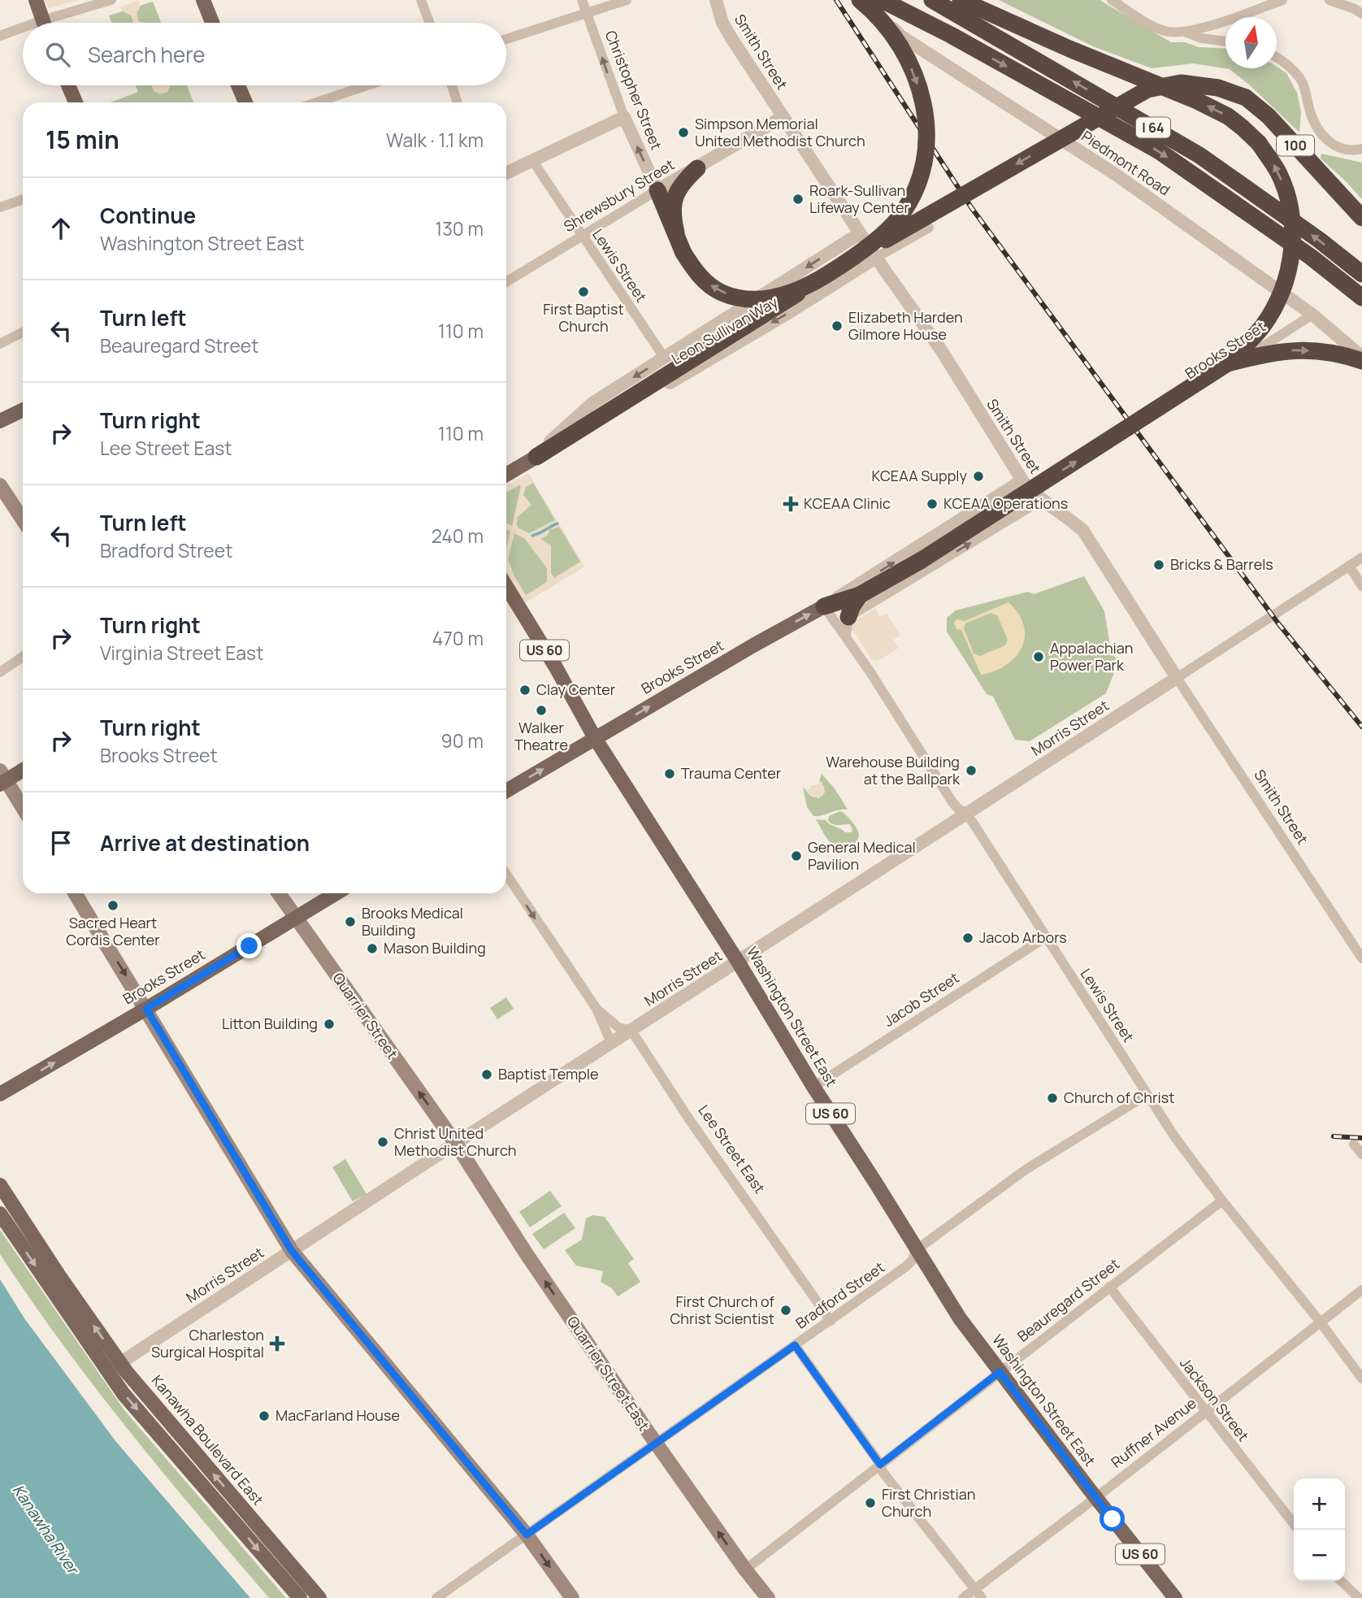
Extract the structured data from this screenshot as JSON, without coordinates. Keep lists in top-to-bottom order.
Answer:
{
  "streets": {
    "highway": ["I 64", "100"],
    "main road": [
      "Leon Sullivan Way",
      "Brooks Street",
      "US 60",
      "Quarrier Street",
      "Washington Street East",
      "Quarrier Street East",
      "Kanawha Boulevard East"
    ],
    "street": [
      "Smith Street",
      "Christopher Street",
      "Piedmont Road",
      "Shrewsbury Street",
      "Lewis Street",
      "Morris Street",
      "Jacob Street",
      "Lee Street East",
      "Bradford Street",
      "Beauregard Street",
      "Jackson Street",
      "Ruffner Avenue"
    ]
  },
  "crossings": [
    ["Smith Street", "Shrewsbury Street"],
    ["Smith Street", "Leon Sullivan Way"],
    ["Smith Street", "Morris Street"],
    ["Christopher Street", "Shrewsbury Street"],
    ["Piedmont Road", "Brooks Street"],
    ["Shrewsbury Street", "Lewis Street"],
    ["Lewis Street", "Leon Sullivan Way"],
    ["Lewis Street", "Brooks Street"],
    ["Lewis Street", "Morris Street"],
    ["Lewis Street", "Jacob Street"],
    ["Lewis Street", "Bradford Street"],
    ["Lewis Street", "Beauregard Street"],
    ["Lewis Street", "Ruffner Avenue"],
    ["Brooks Street", "Quarrier Street"],
    ["Brooks Street", "Washington Street East"],
    ["Morris Street", "Quarrier Street"],
    ["Morris Street", "Washington Street East"],
    ["Morris Street", "Lee Street East"],
    ["Morris Street", "Quarrier Street East"],
    ["Morris Street", "Kanawha Boulevard East"],
    ["Jacob Street", "Washington Street East"],
    ["Quarrier Street", "Quarrier Street East"],
    ["Washington Street East", "Bradford Street"],
    ["Washington Street East", "Beauregard Street"],
    ["Washington Street East", "Ruffner Avenue"],
    ["Lee Street East", "Bradford Street"],
    ["Bradford Street", "Quarrier Street East"],
    ["Beauregard Street", "Quarrier Street East"],
    ["Beauregard Street", "Jackson Street"],
    ["Jackson Street", "Ruffner Avenue"]
  ],
  "one_way": [
    "Christopher Street",
    "Leon Sullivan Way",
    "Brooks Street",
    "Quarrier Street",
    "Quarrier Street East"
  ],
  "water": ["Kanawha River"],
  "places": {
    "other": [
      "Simpson Memorial United Methodist Church",
      "Roark-Sullivan Lifeway Center",
      "First Baptist Church",
      "Elizabeth Harden Gilmore House",
      "KCEAA Supply",
      "KCEAA Operations",
      "Bricks & Barrels",
      "Appalachian Power Park",
      "Clay Center",
      "Walker Theatre",
      "Warehouse Building at the Ballpark",
      "Trauma Center",
      "General Medical Pavilion",
      "Sacred Heart Cordis Center",
      "Brooks Medical Building",
      "Jacob Arbors",
      "Mason Building",
      "Litton Building",
      "Baptist Temple",
      "Church of Christ",
      "Christ United Methodist Church",
      "First Church of Christ Scientist",
      "MacFarland House",
      "First Christian Church"
    ],
    "health": ["KCEAA Clinic", "Charleston Surgical Hospital"]
  },
  "north": "top",
  "page": {
    "search": "Search here",
    "heading": ["15 min", "Walk · 1.1 km"],
    "list": [
      ["Continue", "Washington Street East", "130 m"],
      ["Turn left", "Beauregard Street", "110 m"],
      ["Turn right", "Lee Street East", "110 m"],
      ["Turn left", "Bradford Street", "240 m"],
      ["Turn right", "Virginia Street East", "470 m"],
      ["Turn right", "Brooks Street", "90 m"],
      "Arrive at destination"
    ],
    "map_buttons": ["+", "−"]
  }
}
